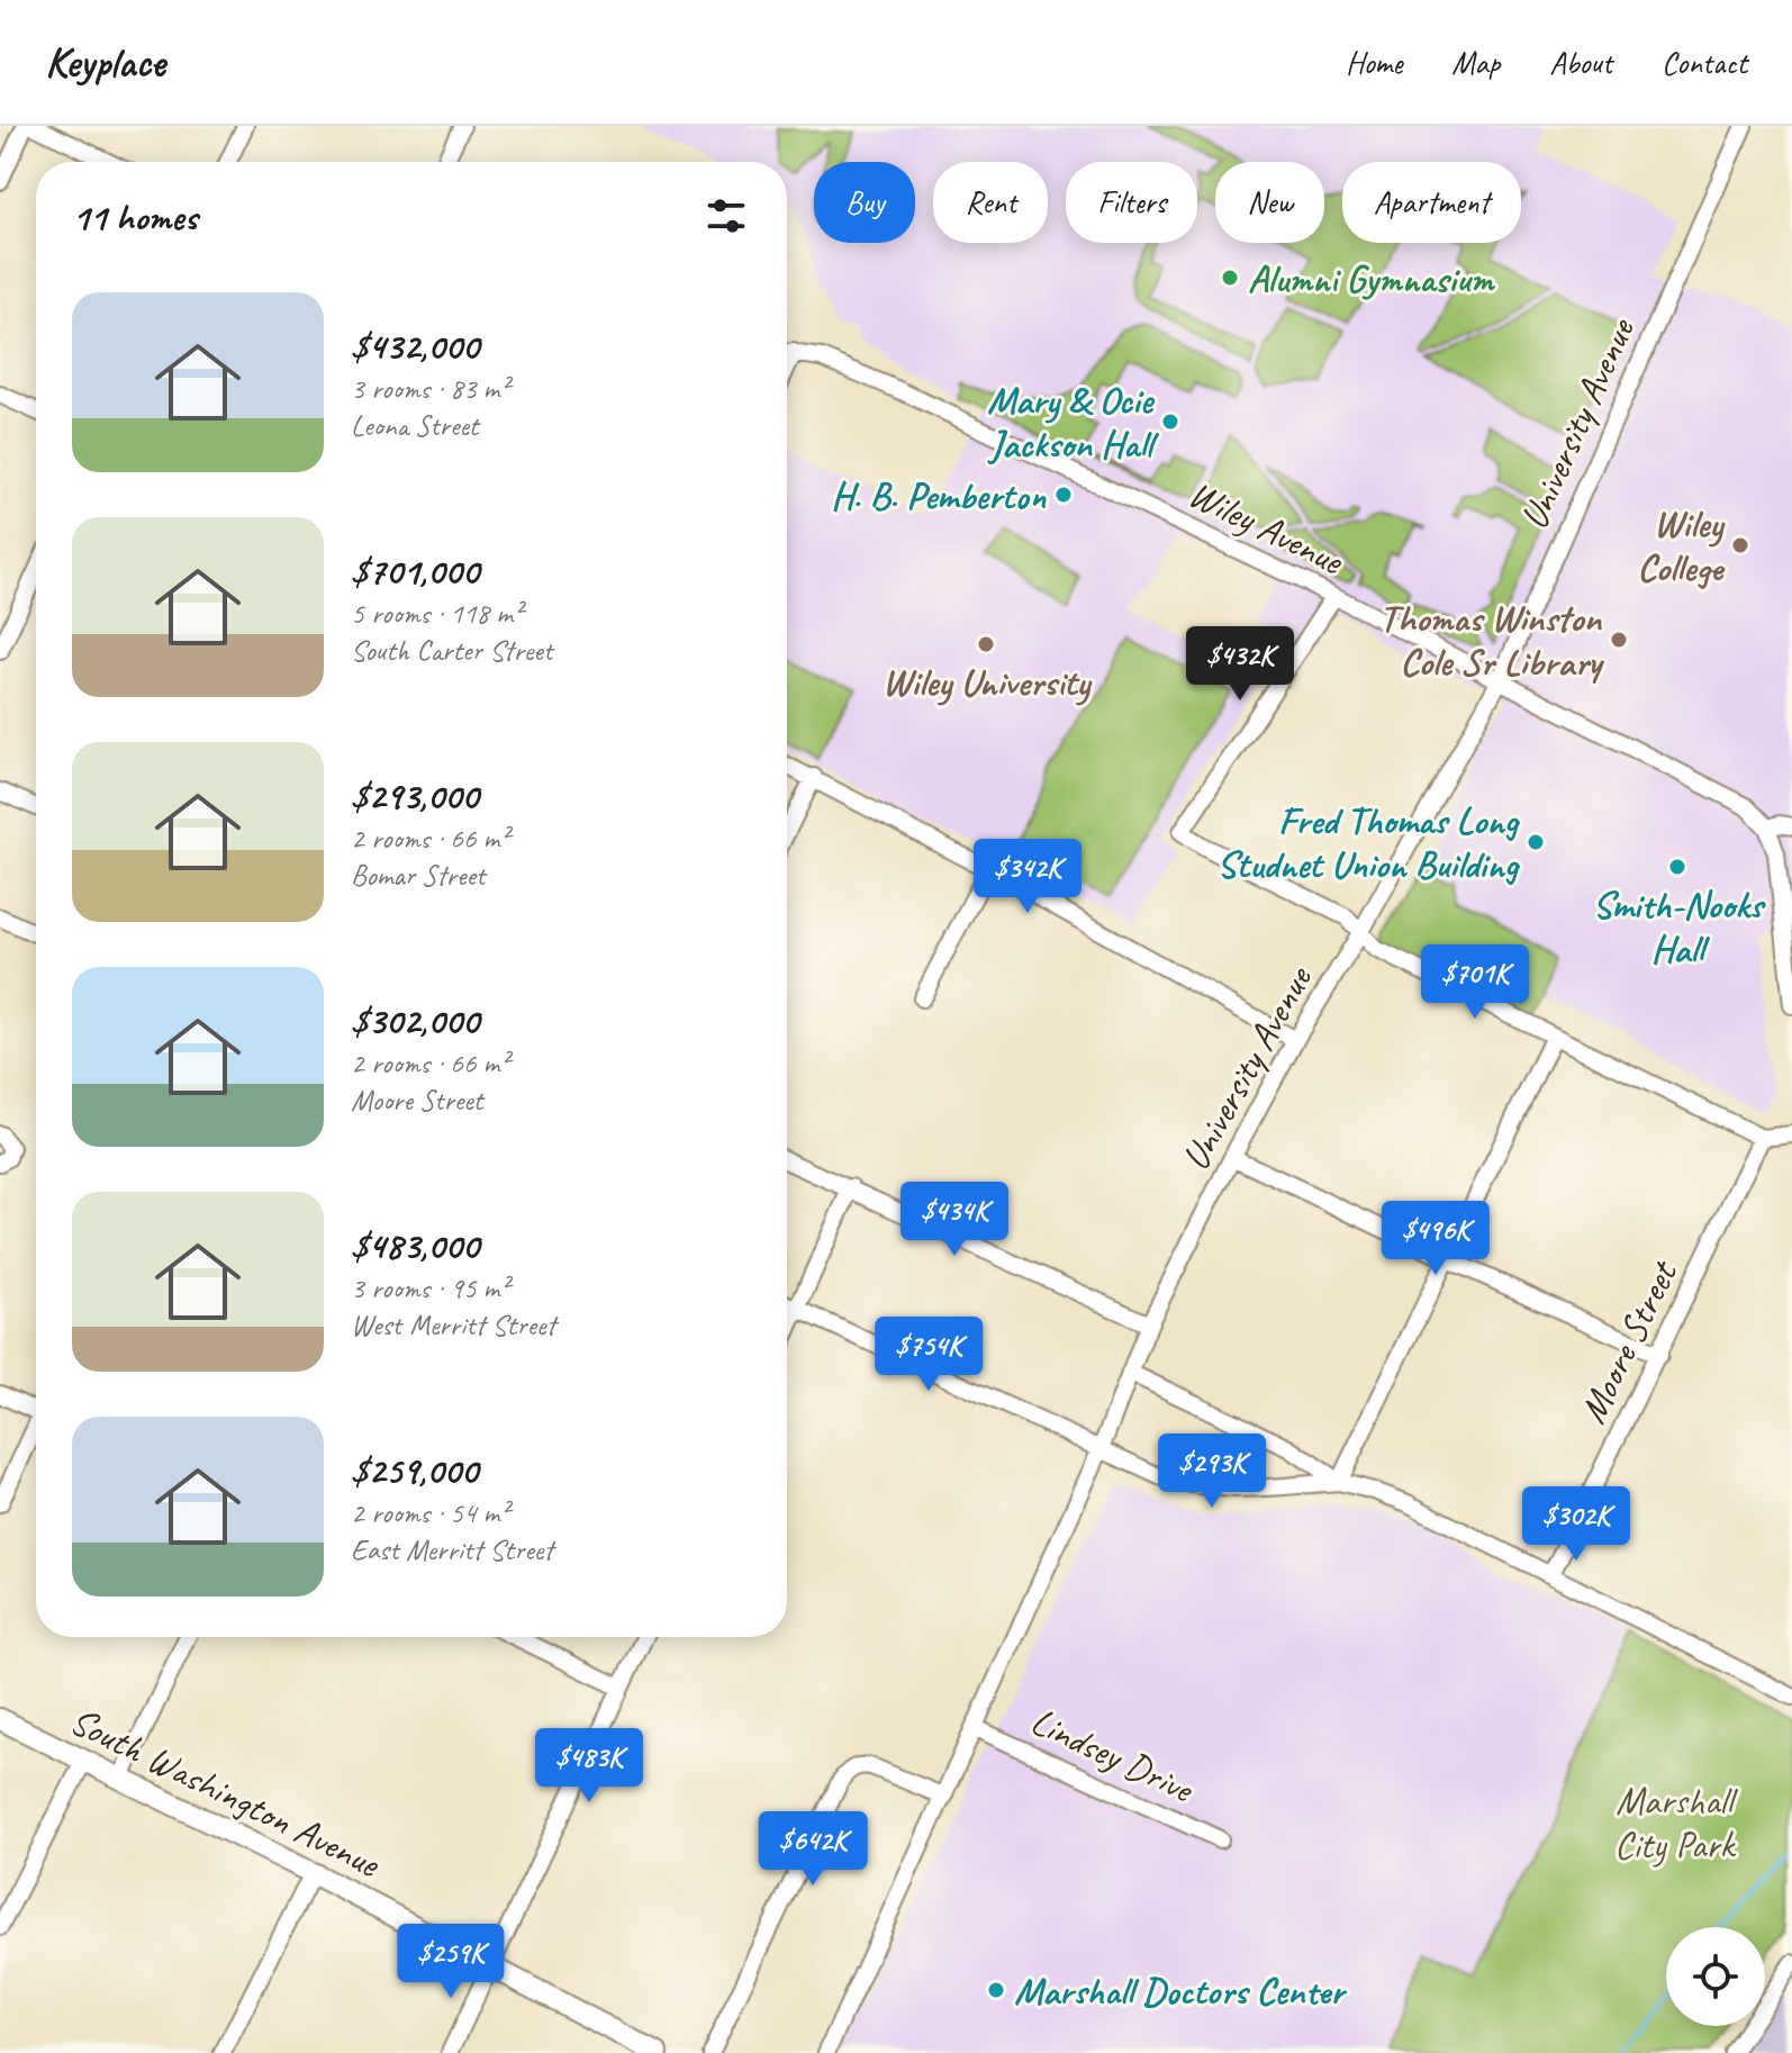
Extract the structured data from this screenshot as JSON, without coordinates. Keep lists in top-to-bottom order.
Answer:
{
  "streets": {
    "main road": ["South Washington Avenue"],
    "street": [
      "University Avenue",
      "Wiley Avenue",
      "Moore Street",
      "Lindsey Drive"
    ]
  },
  "crossings": [
    ["University Avenue", "Wiley Avenue"],
    ["University Avenue", "Lindsey Drive"]
  ],
  "parks": ["Marshall City Park"],
  "places": [
    "Alumni Gymnasium",
    "Mary & Ocie Jackson Hall",
    "H. B. Pemberton",
    "Wiley College",
    "Thomas Winston Cole Sr Library",
    "Wiley University",
    "Fred Thomas Long Studnet Union Building",
    "Smith-Nooks Hall",
    "Marshall Doctors Center"
  ],
  "page": {
    "header": "Keyplace",
    "nav": [
      "Home",
      "Map",
      "About",
      "Contact"
    ],
    "chip": [
      "Buy",
      "Rent",
      "Filters",
      "New",
      "Apartment"
    ],
    "heading": "11 homes",
    "list": [
      {
        "name": "$432,000",
        "note": "3 rooms · 83 m² · Leona Street"
      },
      {
        "name": "$701,000",
        "note": "5 rooms · 118 m² · South Carter Street"
      },
      {
        "name": "$293,000",
        "note": "2 rooms · 66 m² · Bomar Street"
      },
      {
        "name": "$302,000",
        "note": "2 rooms · 66 m² · Moore Street"
      },
      {
        "name": "$483,000",
        "note": "3 rooms · 95 m² · West Merritt Street"
      },
      {
        "name": "$259,000",
        "note": "2 rooms · 54 m² · East Merritt Street"
      }
    ],
    "price": [
      "$432K",
      "$342K",
      "$701K",
      "$434K",
      "$496K",
      "$754K",
      "$293K",
      "$302K",
      "$483K",
      "$642K",
      "$259K"
    ]
  }
}
